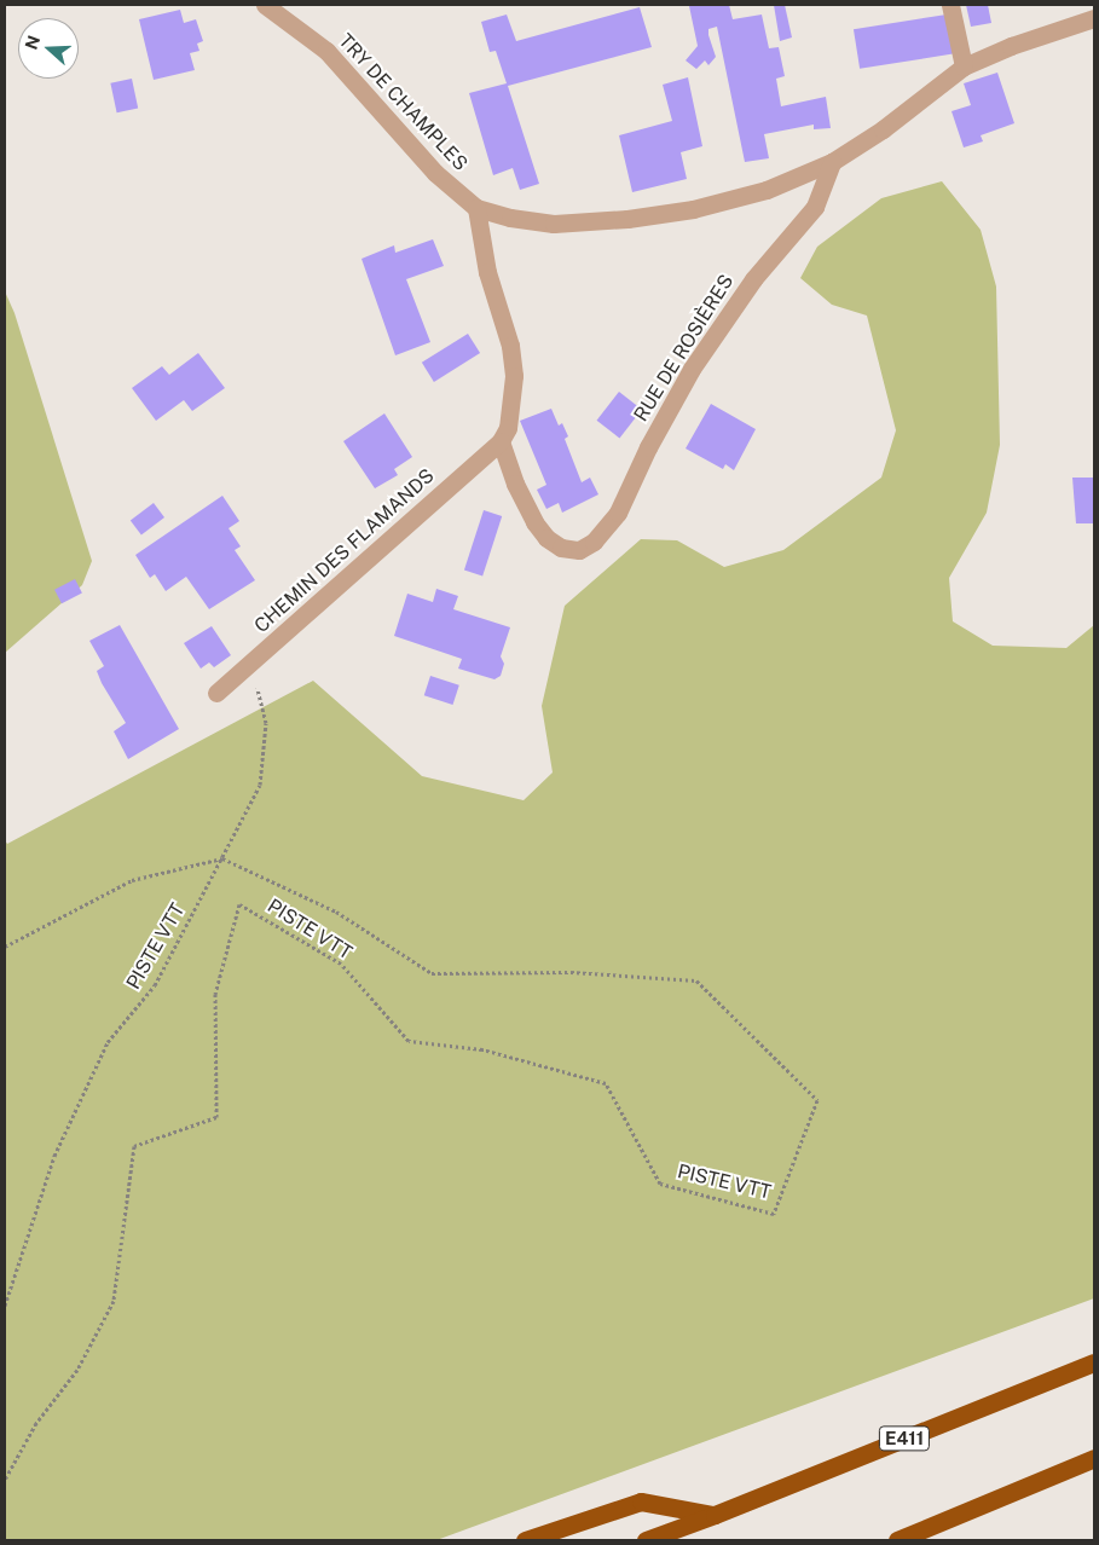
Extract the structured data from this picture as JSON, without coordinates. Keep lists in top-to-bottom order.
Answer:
{
  "streets": {
    "highway": ["E411"],
    "street": ["TRY DE CHAMPLES", "RUE DE ROSIÈRES", "CHEMIN DES FLAMANDS"],
    "path": ["PISTE VTT"]
  },
  "crossings": [
    ["TRY DE CHAMPLES", "RUE DE ROSIÈRES"],
    ["RUE DE ROSIÈRES", "CHEMIN DES FLAMANDS"],
    ["CHEMIN DES FLAMANDS", "PISTE VTT"]
  ],
  "north": "left"
}
